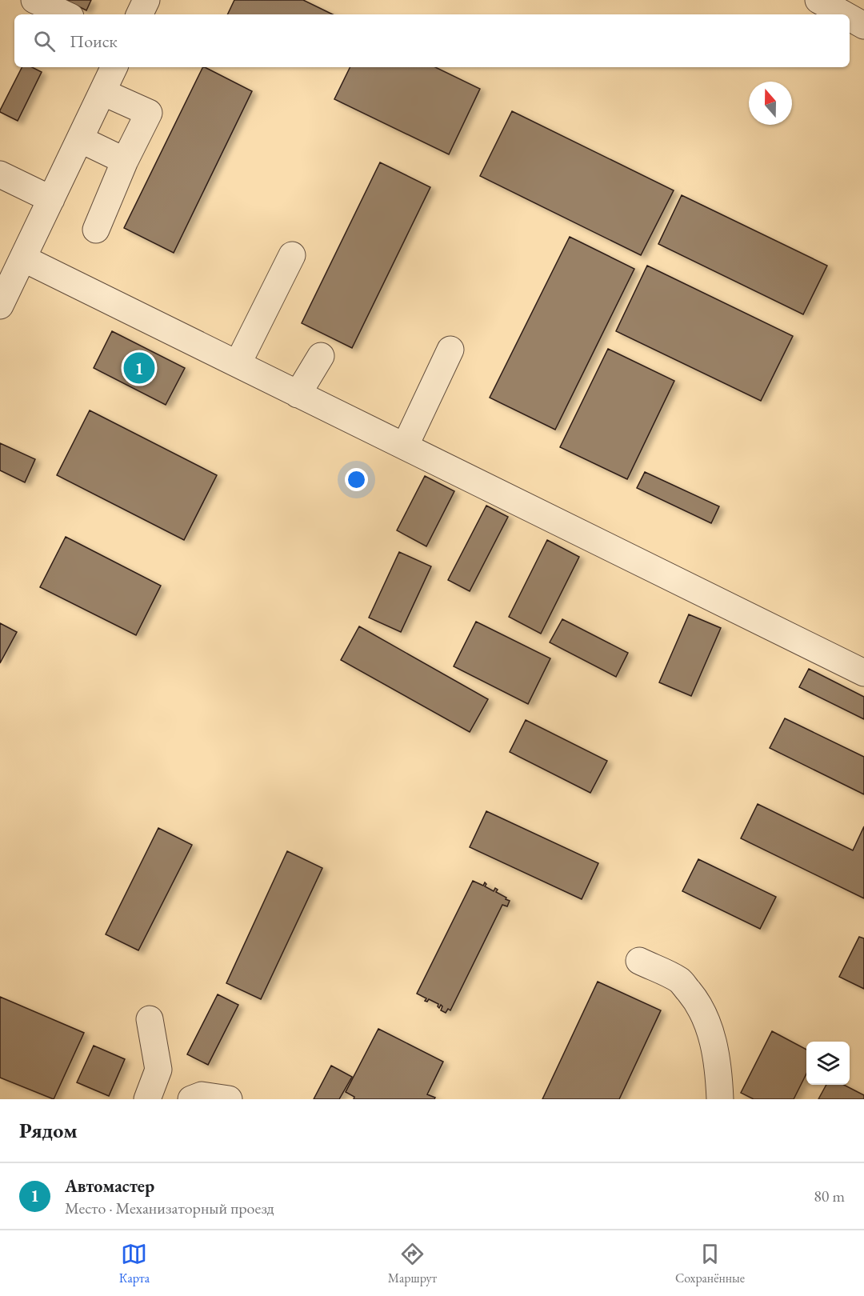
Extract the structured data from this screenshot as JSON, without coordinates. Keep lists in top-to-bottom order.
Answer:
{
  "north": "top",
  "page": {
    "search": "Поиск",
    "pins": "1",
    "heading": "Рядом",
    "list": [
      {
        "mark": "1",
        "name": "Автомастер",
        "note": "Место · Механизаторный проезд",
        "value": "80 m"
      }
    ],
    "nav": ["Карта", "Маршрут", "Сохранённые"]
  }
}
